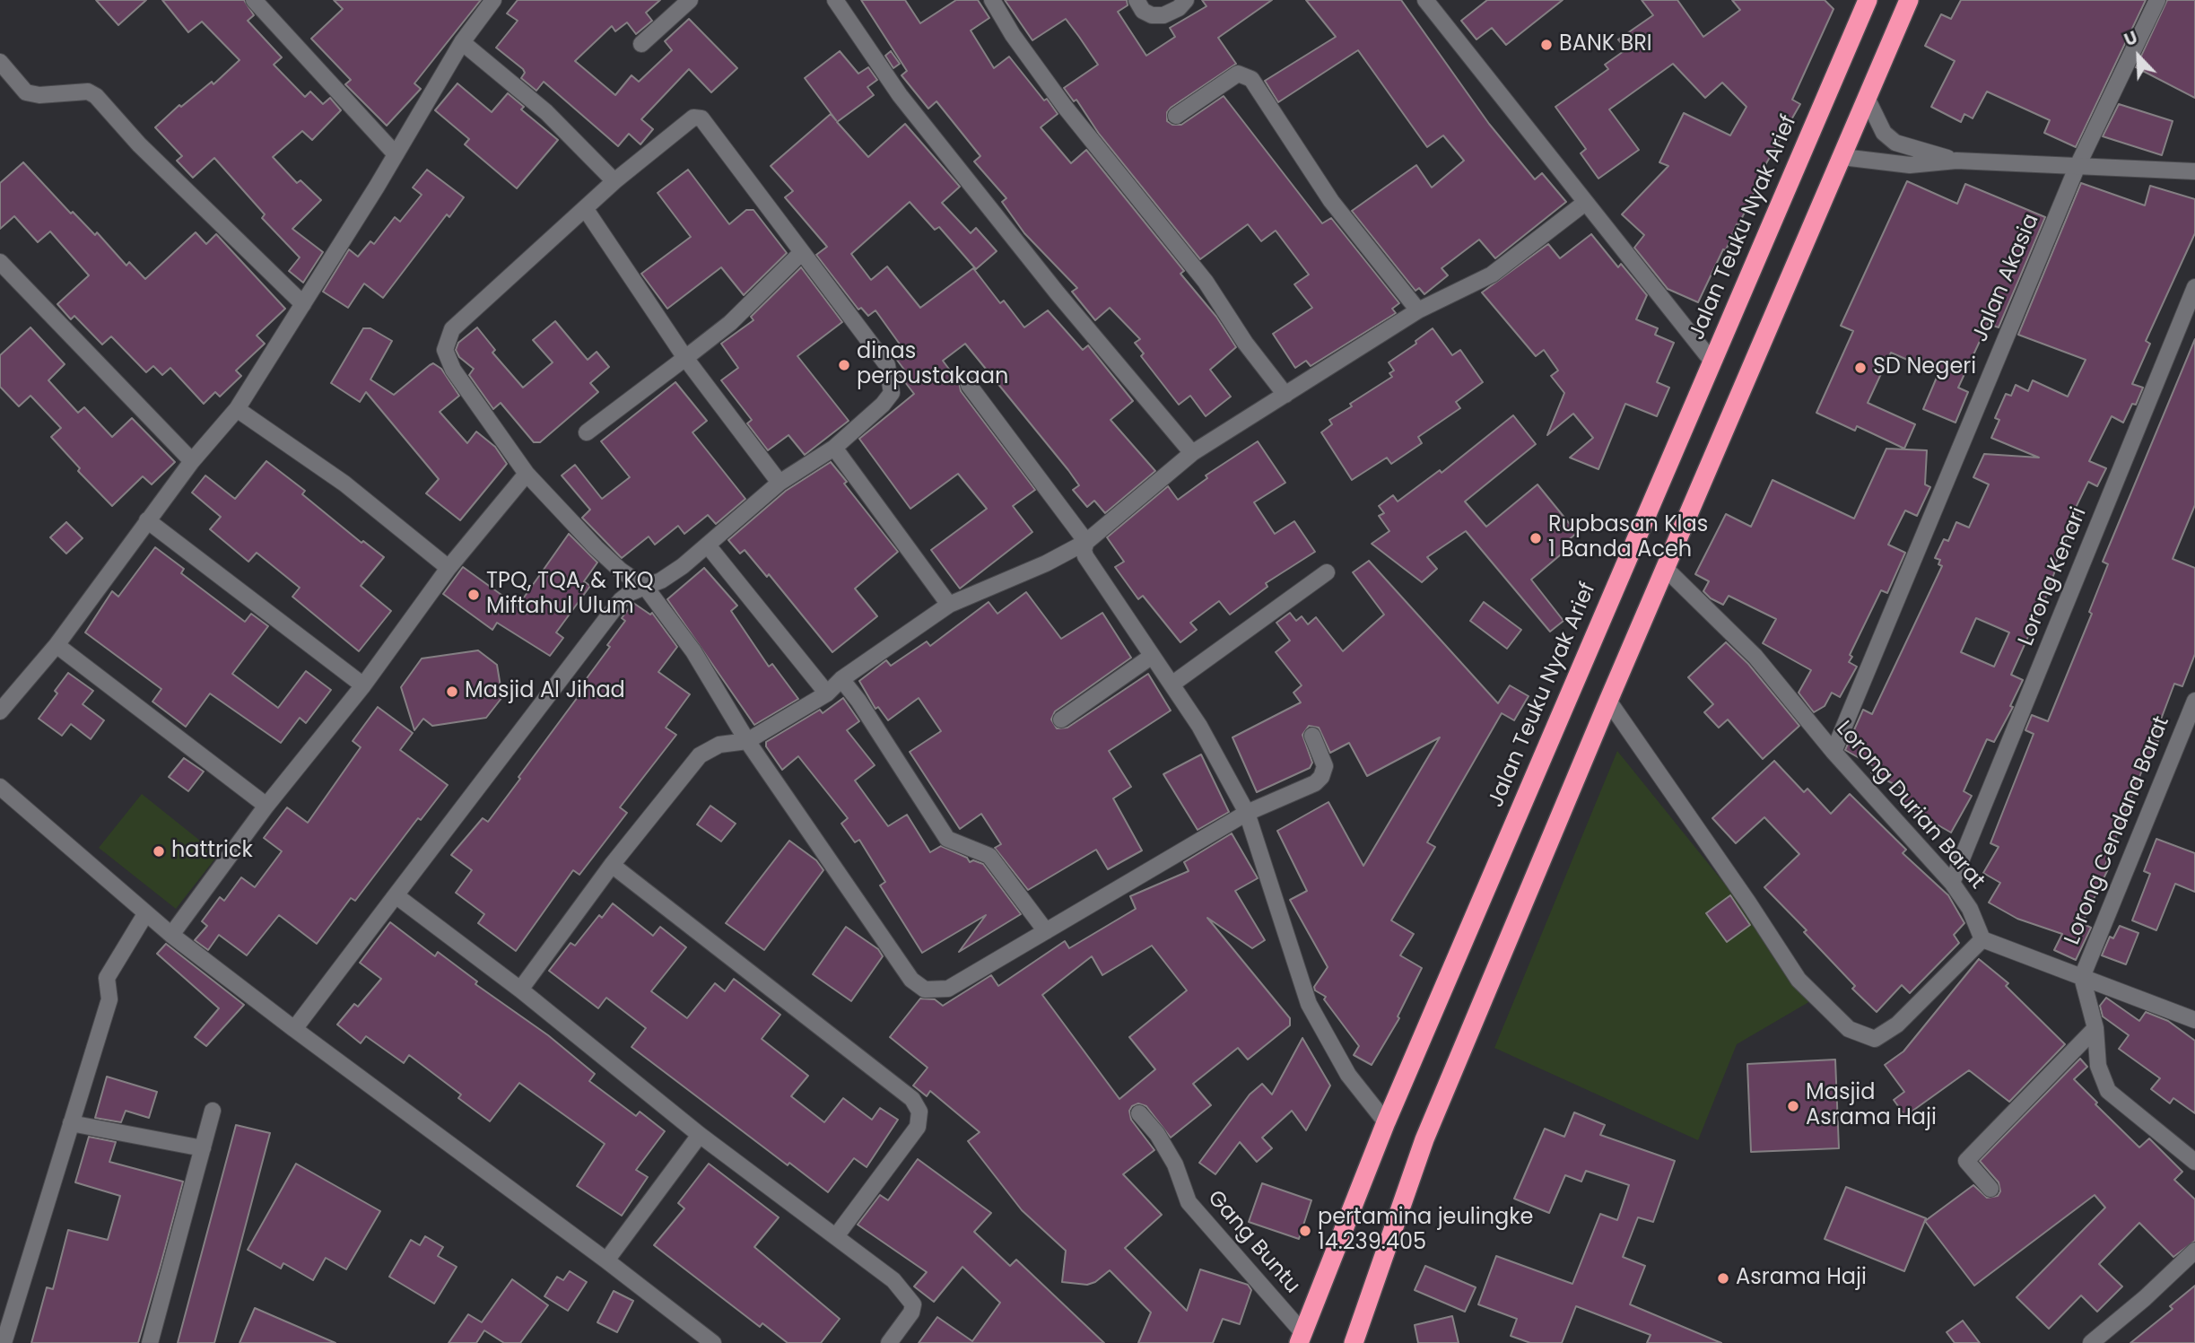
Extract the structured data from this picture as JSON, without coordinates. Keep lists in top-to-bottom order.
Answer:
{
  "streets": {
    "highway": ["Jalan Teuku Nyak Arief"],
    "street": [
      "Jalan Akasia",
      "Lorong Kenari",
      "Lorong Durian Barat",
      "Lorong Cendana Barat",
      "Gang Buntu"
    ]
  },
  "crossings": [
    ["Jalan Teuku Nyak Arief", "Gang Buntu"],
    ["Jalan Akasia", "Lorong Durian Barat"],
    ["Lorong Kenari", "Lorong Durian Barat"]
  ],
  "places": [
    "BANK BRI",
    "dinas perpustakaan",
    "SD Negeri",
    "Rupbasan Klas 1 Banda Aceh",
    "TPQ, TQA, & TKQ Miftahul Ulum",
    "Masjid Al Jihad",
    "hattrick",
    "Masjid Asrama Haji",
    "pertamina jeulingke 14.239.405",
    "Asrama Haji"
  ],
  "north": "top left"
}
